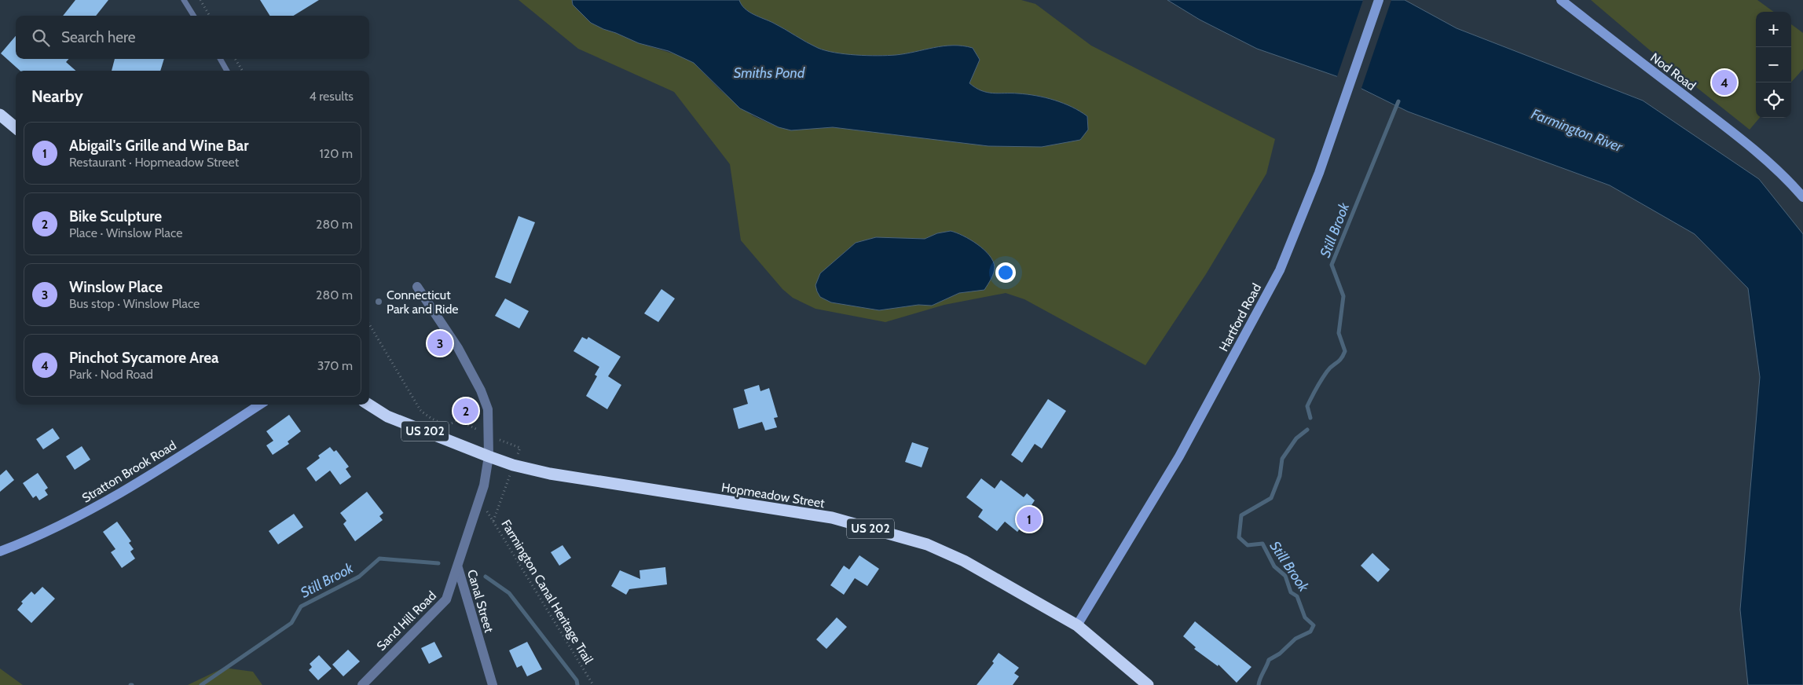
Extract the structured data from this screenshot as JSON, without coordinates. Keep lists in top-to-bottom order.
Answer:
{
  "streets": {
    "highway": ["US 202", "Hopmeadow Street"],
    "main road": ["Nod Road", "Hartford Road", "Stratton Brook Road"],
    "street": ["Canal Street", "Sand Hill Road"],
    "path": ["Farmington Canal Heritage Trail"]
  },
  "crossings": [
    ["Hartford Road", "Hopmeadow Street"],
    ["Hopmeadow Street", "Canal Street"],
    ["Canal Street", "Sand Hill Road"]
  ],
  "water": ["Smiths Pond", "Farmington River", "Still Brook"],
  "places": ["Connecticut Park and Ride"],
  "page": {
    "map_buttons": ["+", "−"],
    "search": "Search here",
    "pins": [
      "4",
      "3",
      "2",
      "1"
    ],
    "heading": ["Nearby", "4 results"],
    "list": [
      {
        "mark": "1",
        "name": "Abigail's Grille and Wine Bar",
        "note": "Restaurant · Hopmeadow Street",
        "value": "120 m"
      },
      {
        "mark": "2",
        "name": "Bike Sculpture",
        "note": "Place · Winslow Place",
        "value": "280 m"
      },
      {
        "mark": "3",
        "name": "Winslow Place",
        "note": "Bus stop · Winslow Place",
        "value": "280 m"
      },
      {
        "mark": "4",
        "name": "Pinchot Sycamore Area",
        "note": "Park · Nod Road",
        "value": "370 m"
      }
    ]
  }
}
